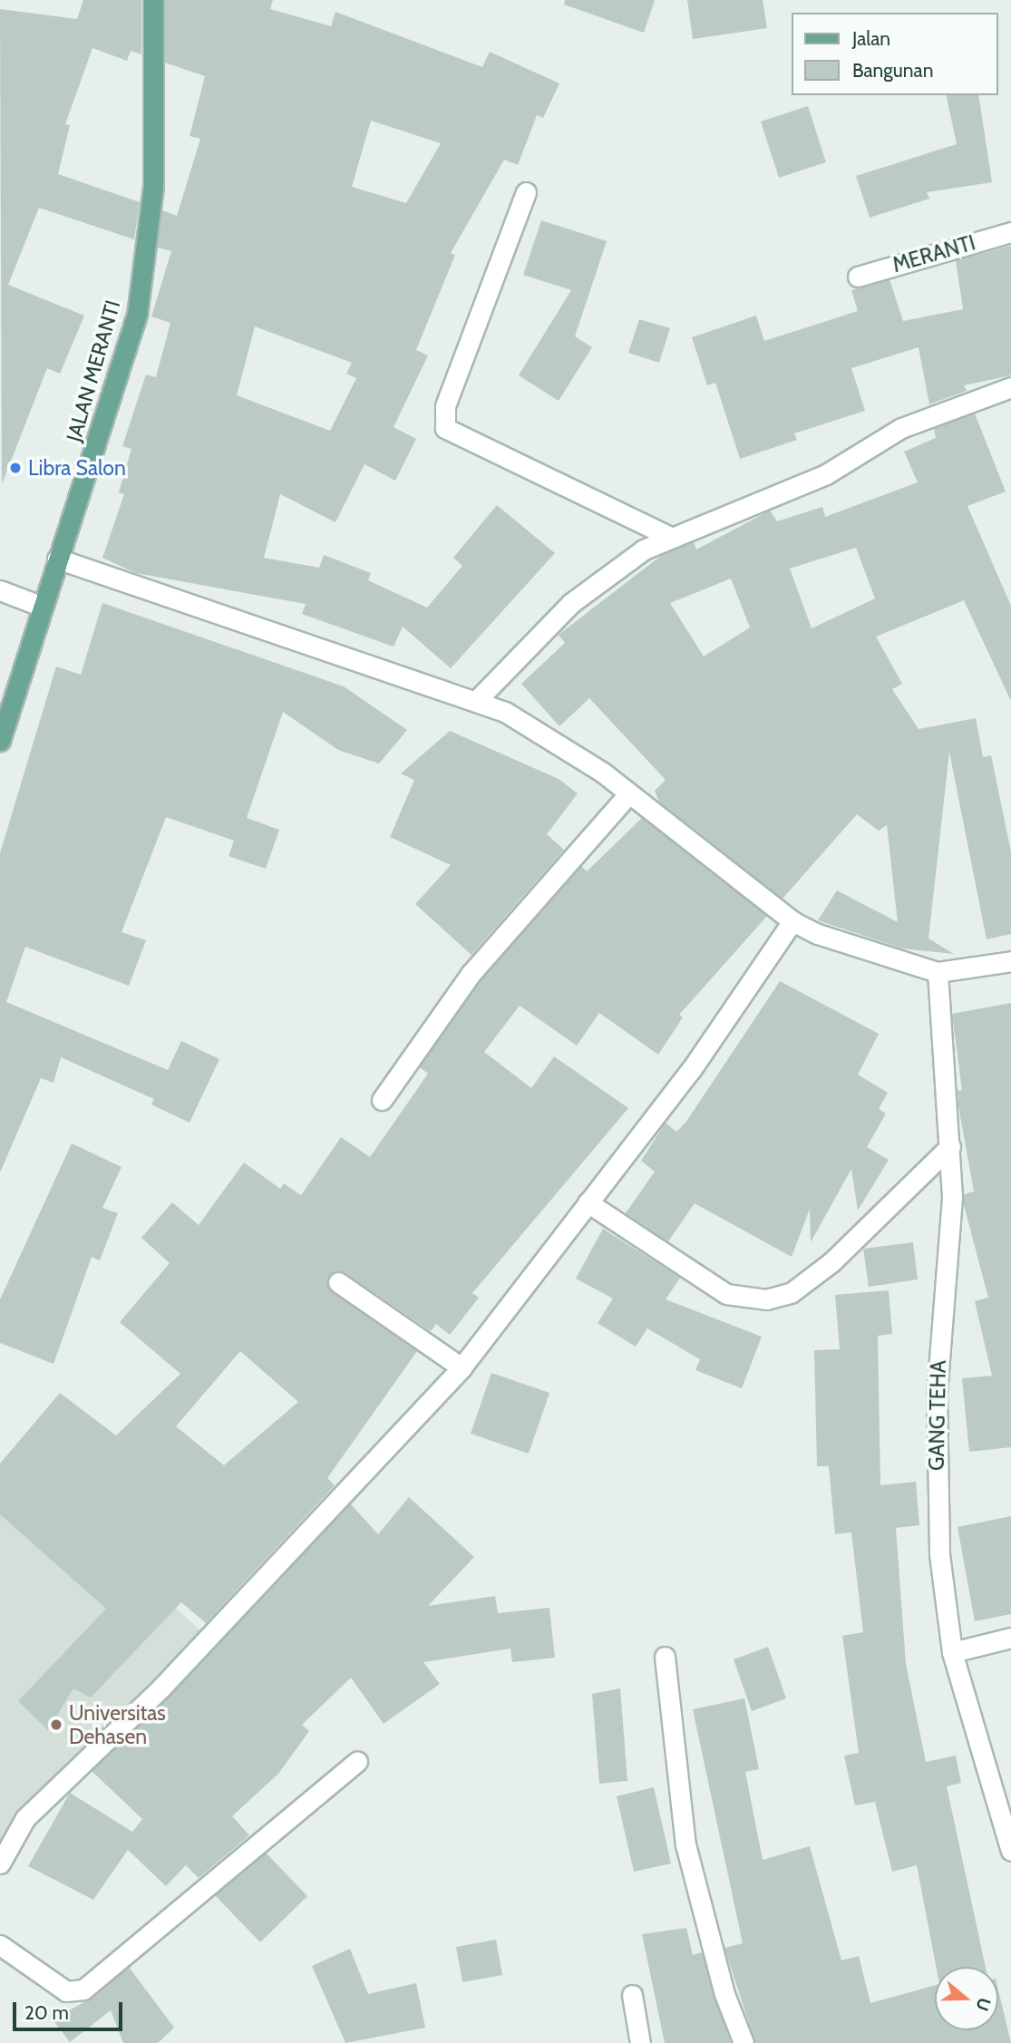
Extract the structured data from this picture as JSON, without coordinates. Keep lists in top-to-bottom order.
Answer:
{
  "streets": {
    "main road": ["JALAN MERANTI"],
    "street": ["MERANTI", "GANG TEHA"]
  },
  "places": ["Libra Salon", "Universitas Dehasen"],
  "legend": ["Jalan", "Bangunan"],
  "scale_bar": "20 m",
  "north": "right"
}
